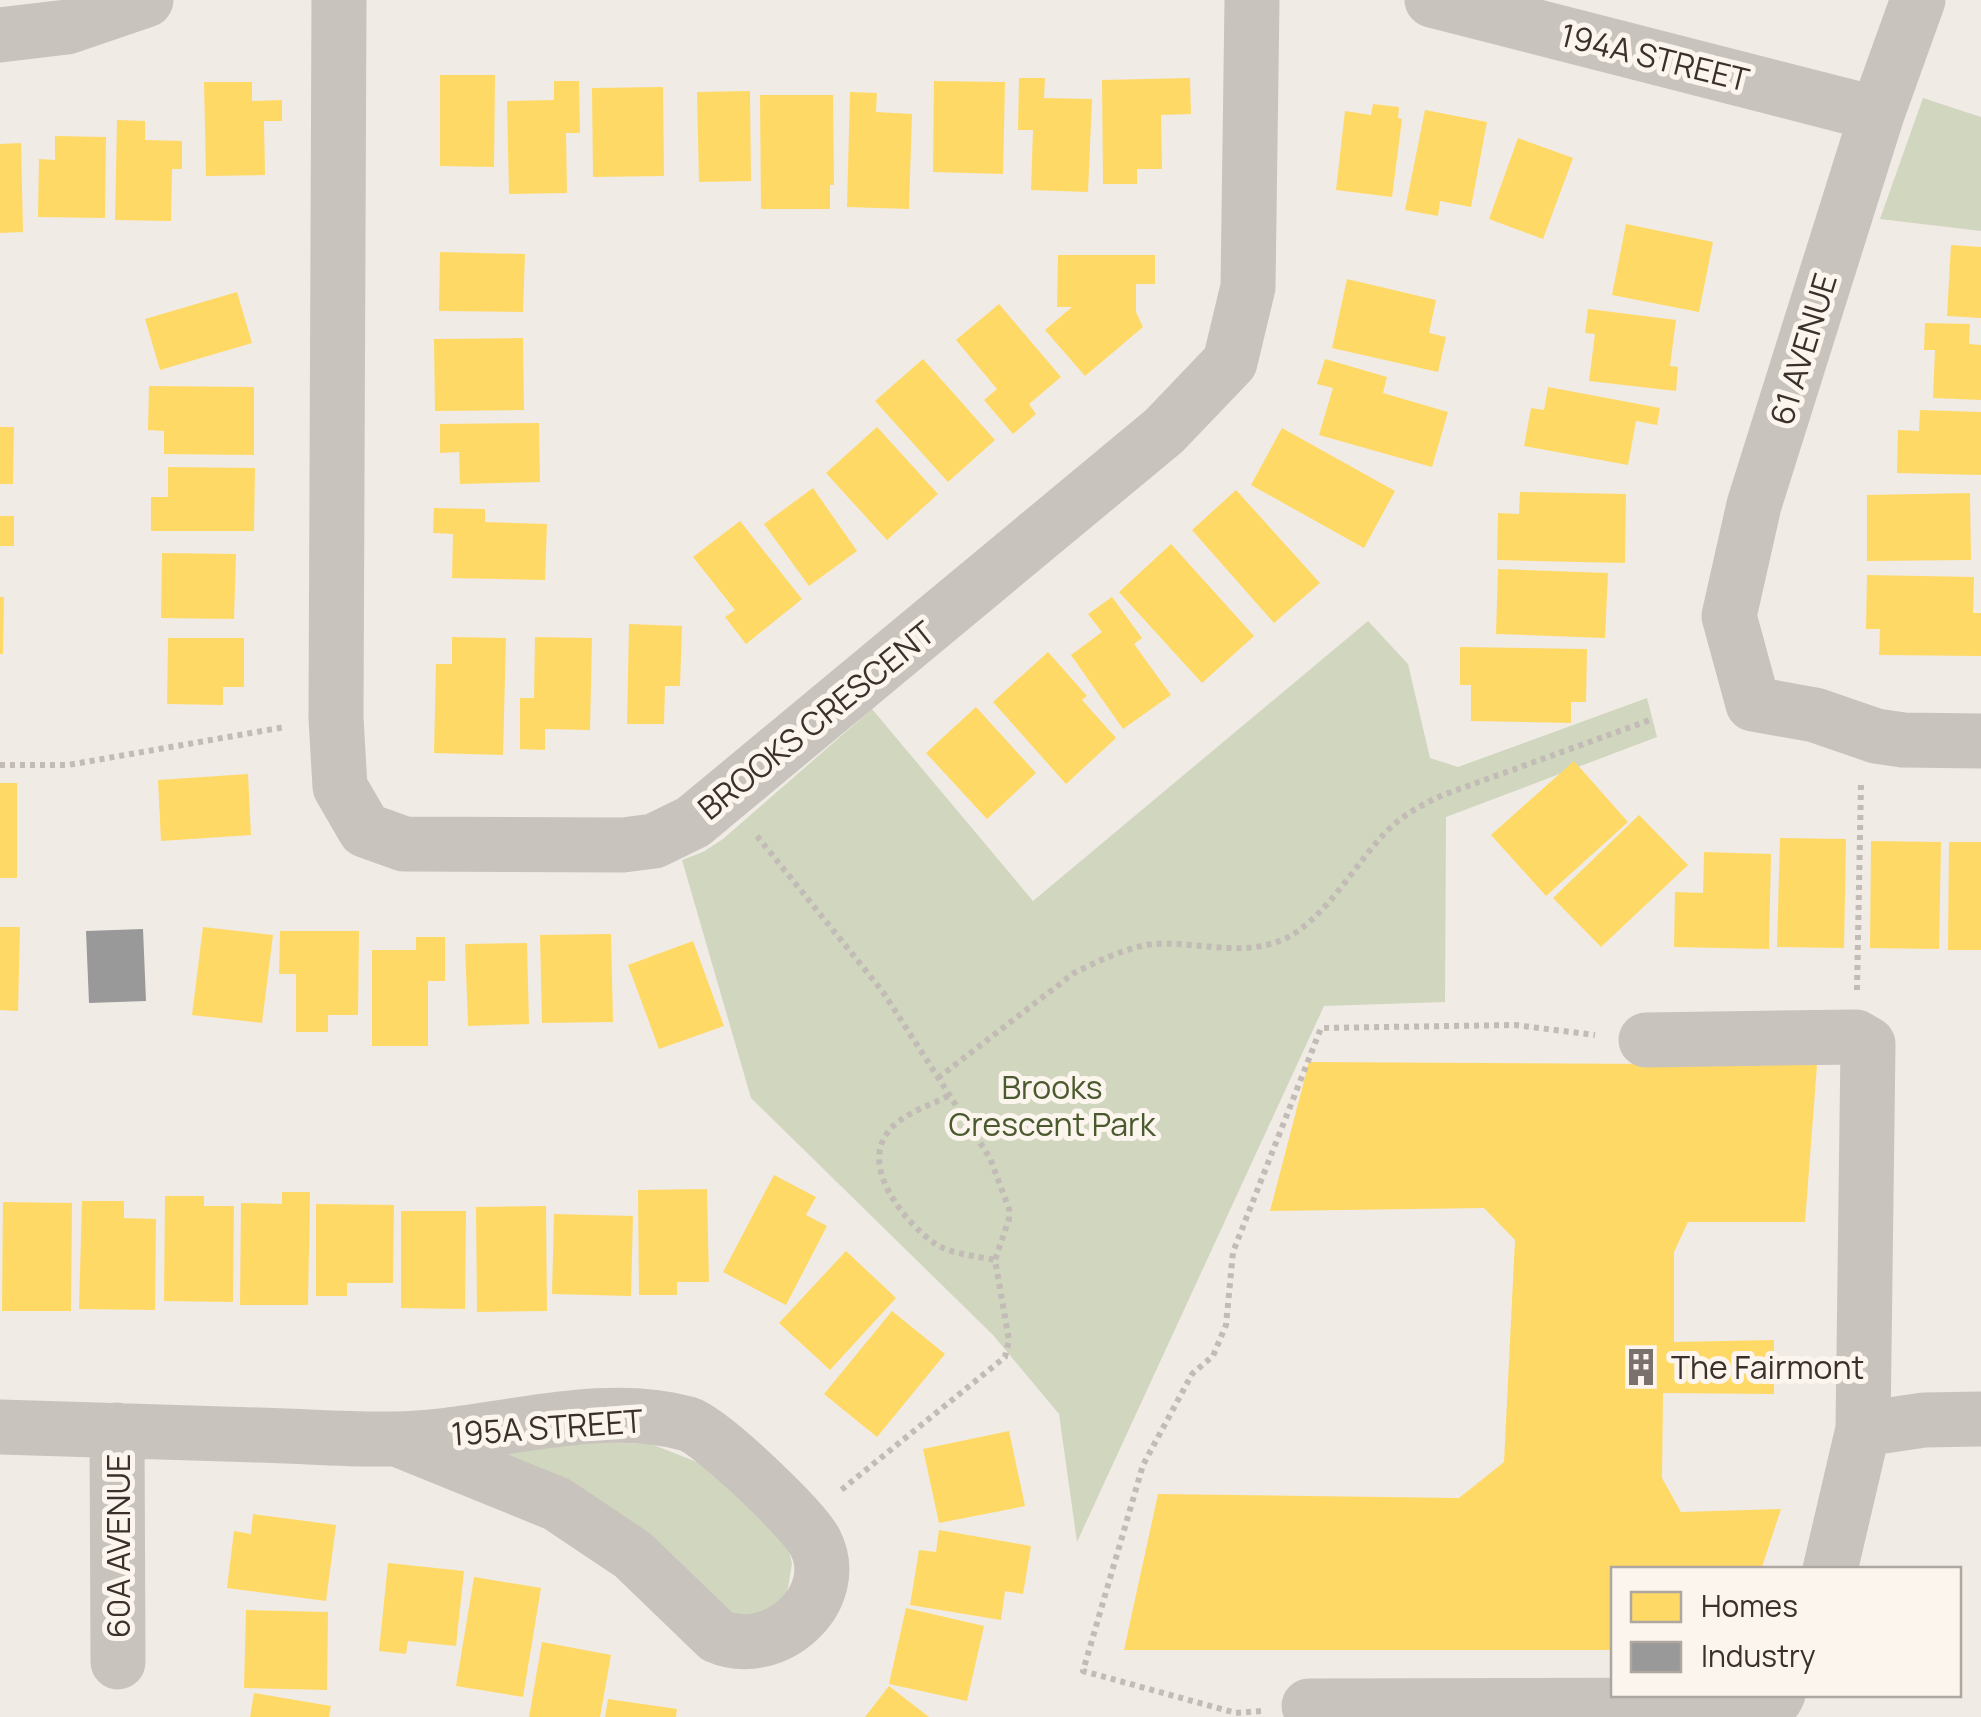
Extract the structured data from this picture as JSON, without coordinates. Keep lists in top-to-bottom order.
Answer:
{
  "streets": {
    "street": [
      "194A STREET",
      "61 AVENUE",
      "BROOKS CRESCENT",
      "195A STREET",
      "60A AVENUE"
    ]
  },
  "crossings": [
    ["194A STREET", "61 AVENUE"],
    ["195A STREET", "60A AVENUE"]
  ],
  "parks": ["Brooks Crescent Park"],
  "places": {
    "building": ["The Fairmont"]
  },
  "legend": ["Homes", "Industry"]
}
